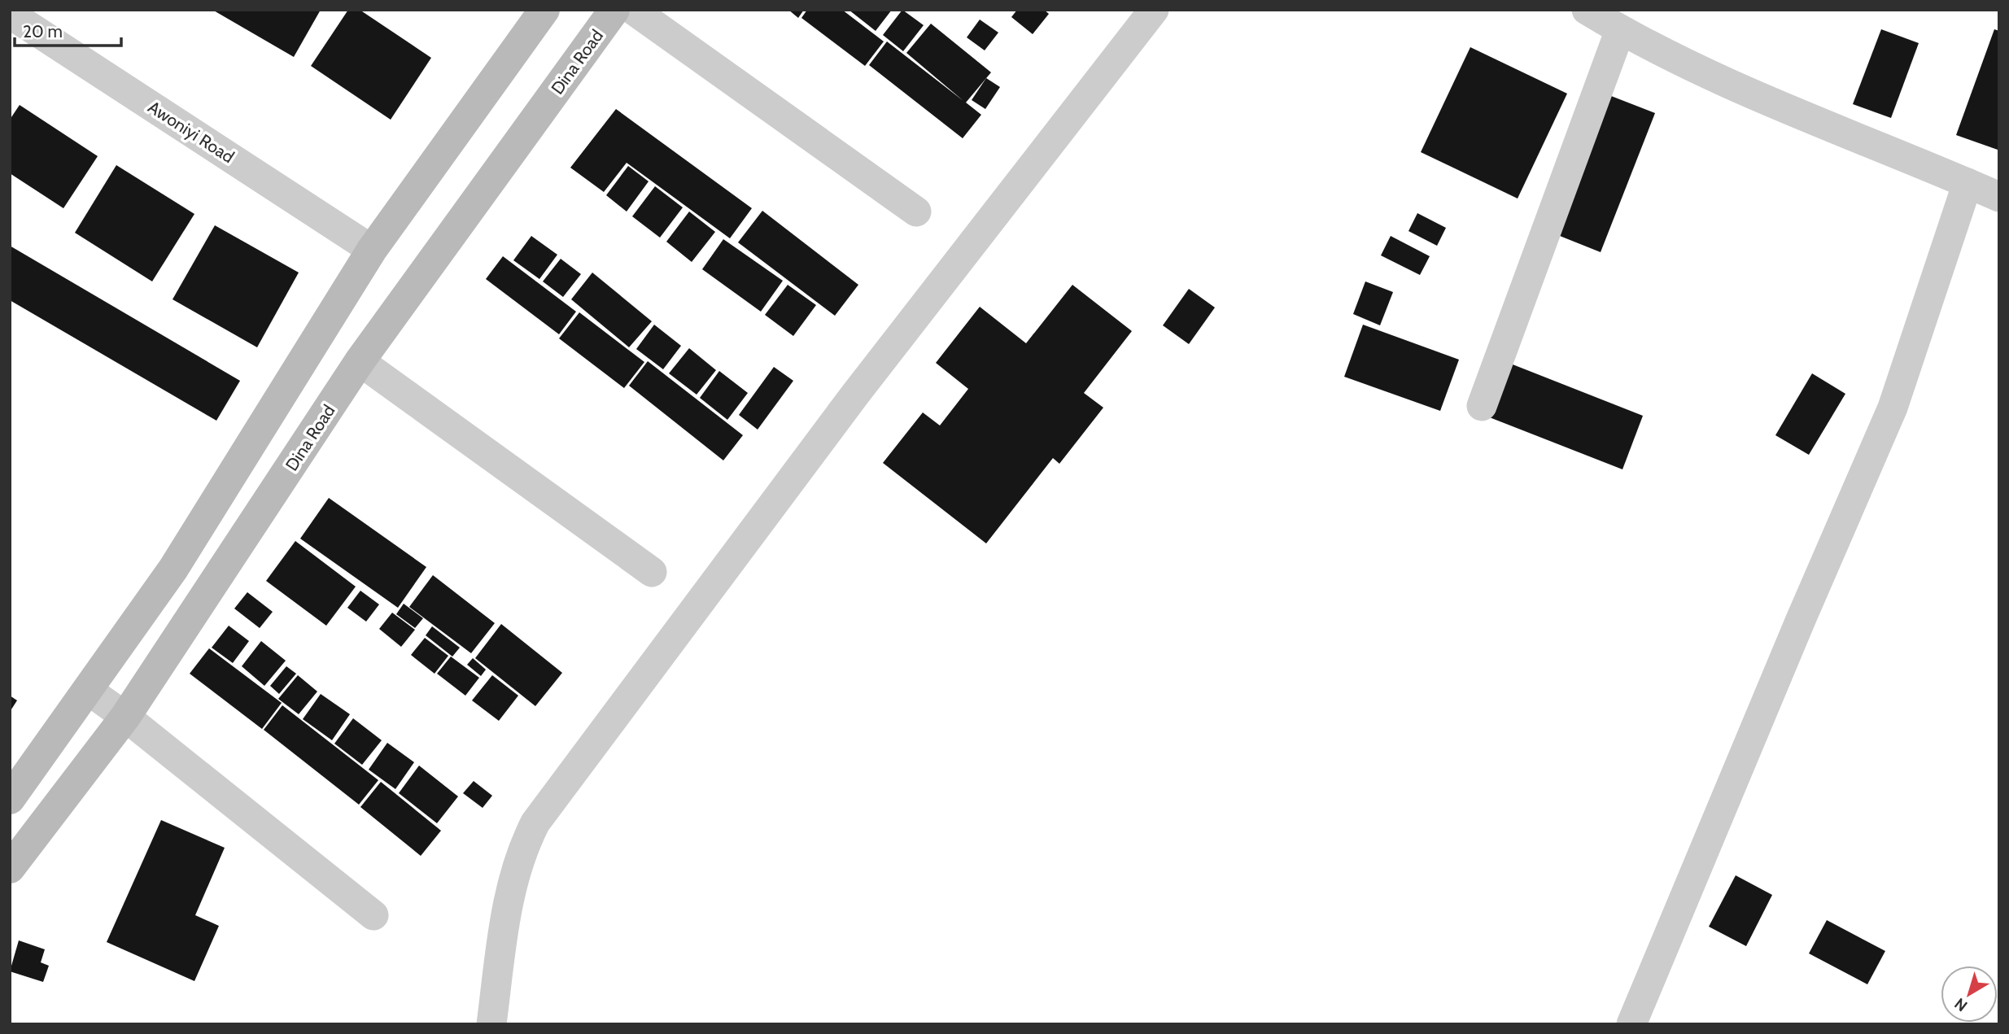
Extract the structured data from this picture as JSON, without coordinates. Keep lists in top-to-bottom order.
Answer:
{
  "streets": {
    "street": ["Dina Road", "Awoniyi Road"]
  },
  "scale_bar": "20 m",
  "north": "bottom left"
}
